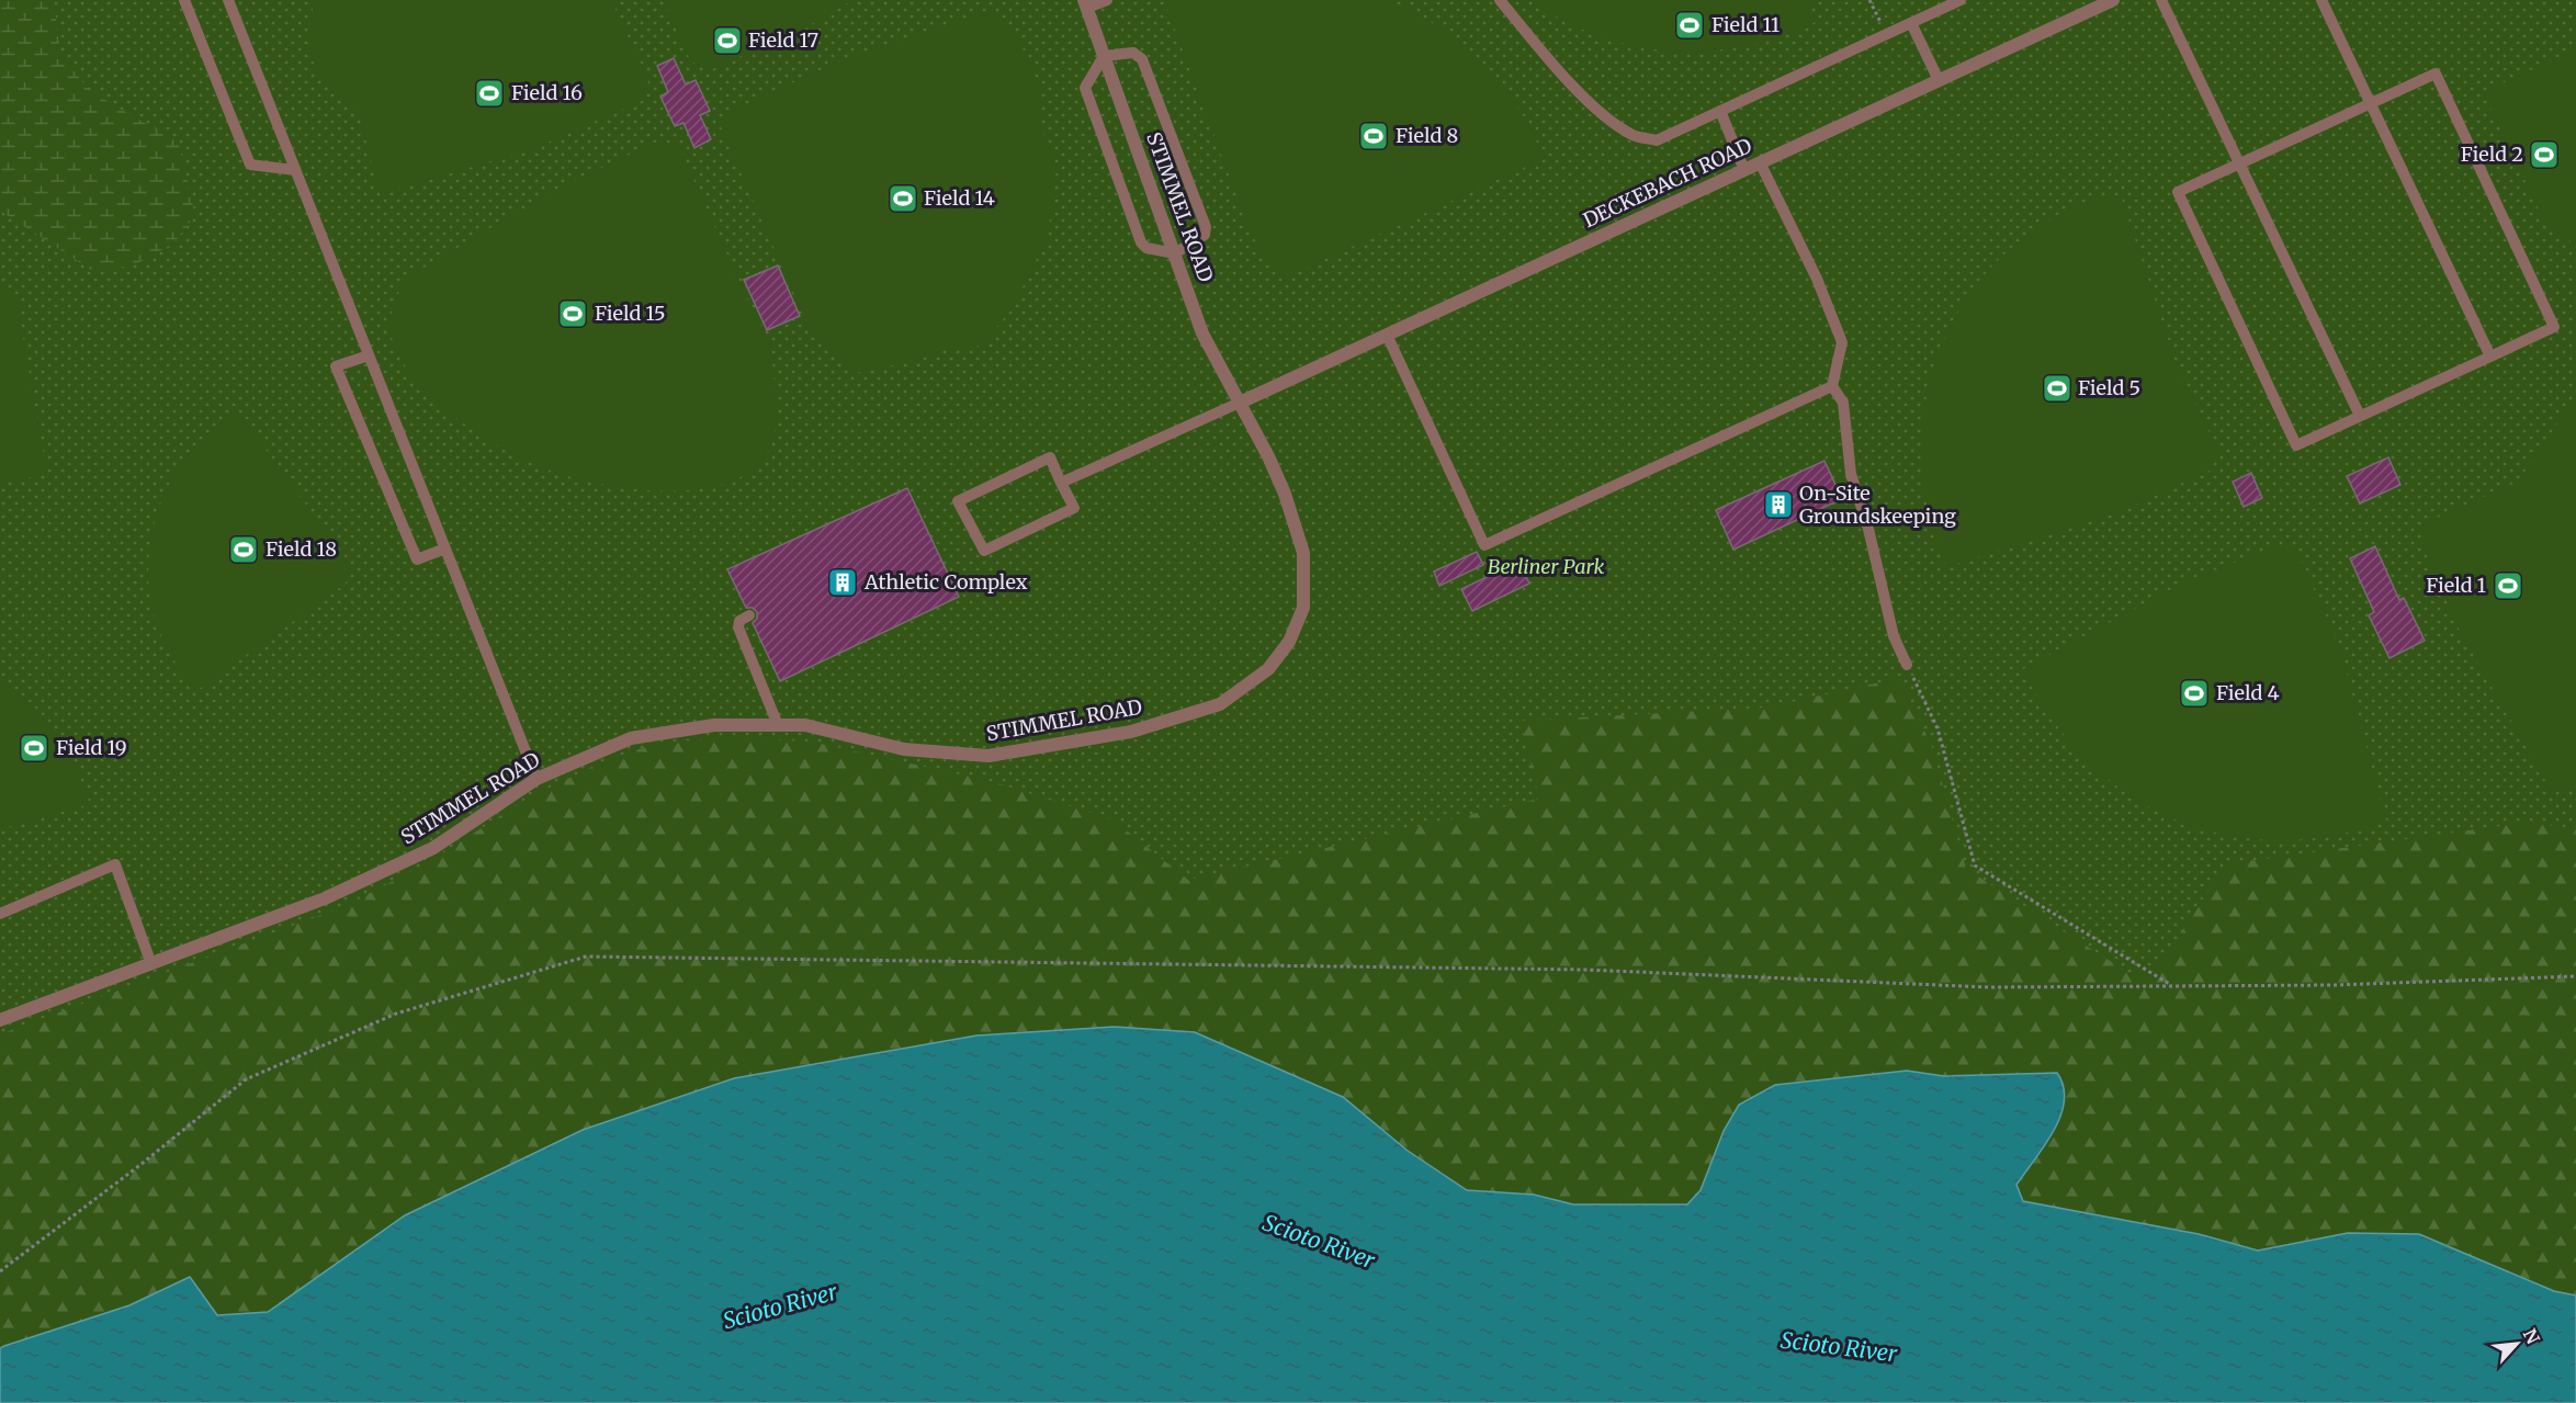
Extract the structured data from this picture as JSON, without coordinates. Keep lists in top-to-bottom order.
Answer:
{
  "streets": {
    "street": ["DECKEBACH ROAD", "STIMMEL ROAD"]
  },
  "crossings": [
    ["DECKEBACH ROAD", "STIMMEL ROAD"]
  ],
  "water": ["Scioto River"],
  "parks": ["Berliner Park"],
  "places": {
    "sports": [
      "Field 11",
      "Field 17",
      "Field 16",
      "Field 8",
      "Field 2",
      "Field 14",
      "Field 15",
      "Field 5",
      "Field 18",
      "Field 1",
      "Field 4",
      "Field 19"
    ],
    "building": ["On-Site Groundskeeping", "Athletic Complex"]
  },
  "north": "top right"
}
